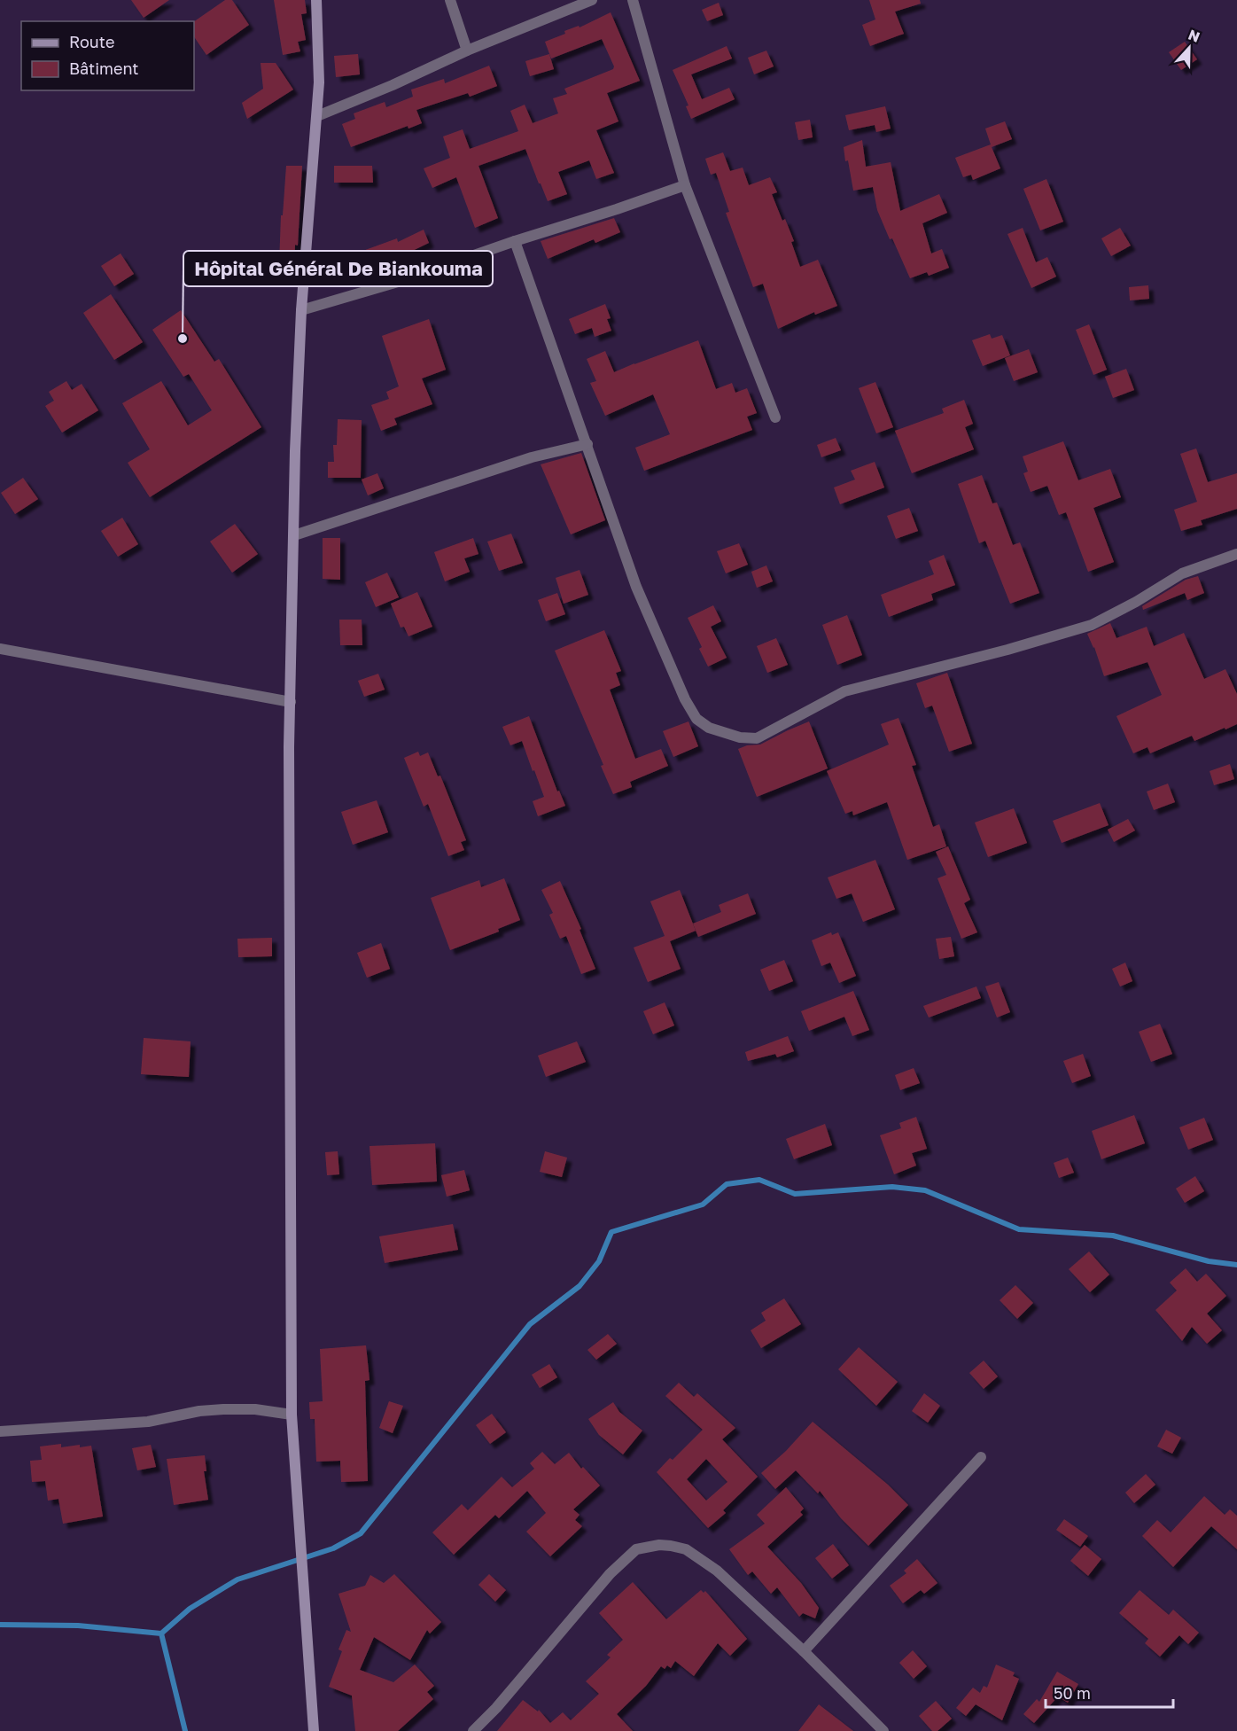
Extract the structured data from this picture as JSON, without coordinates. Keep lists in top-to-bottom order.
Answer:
{
  "places": ["Hôpital Général De Biankouma"],
  "legend": ["Route", "Bâtiment"],
  "scale_bar": "50 m",
  "north": "top"
}
